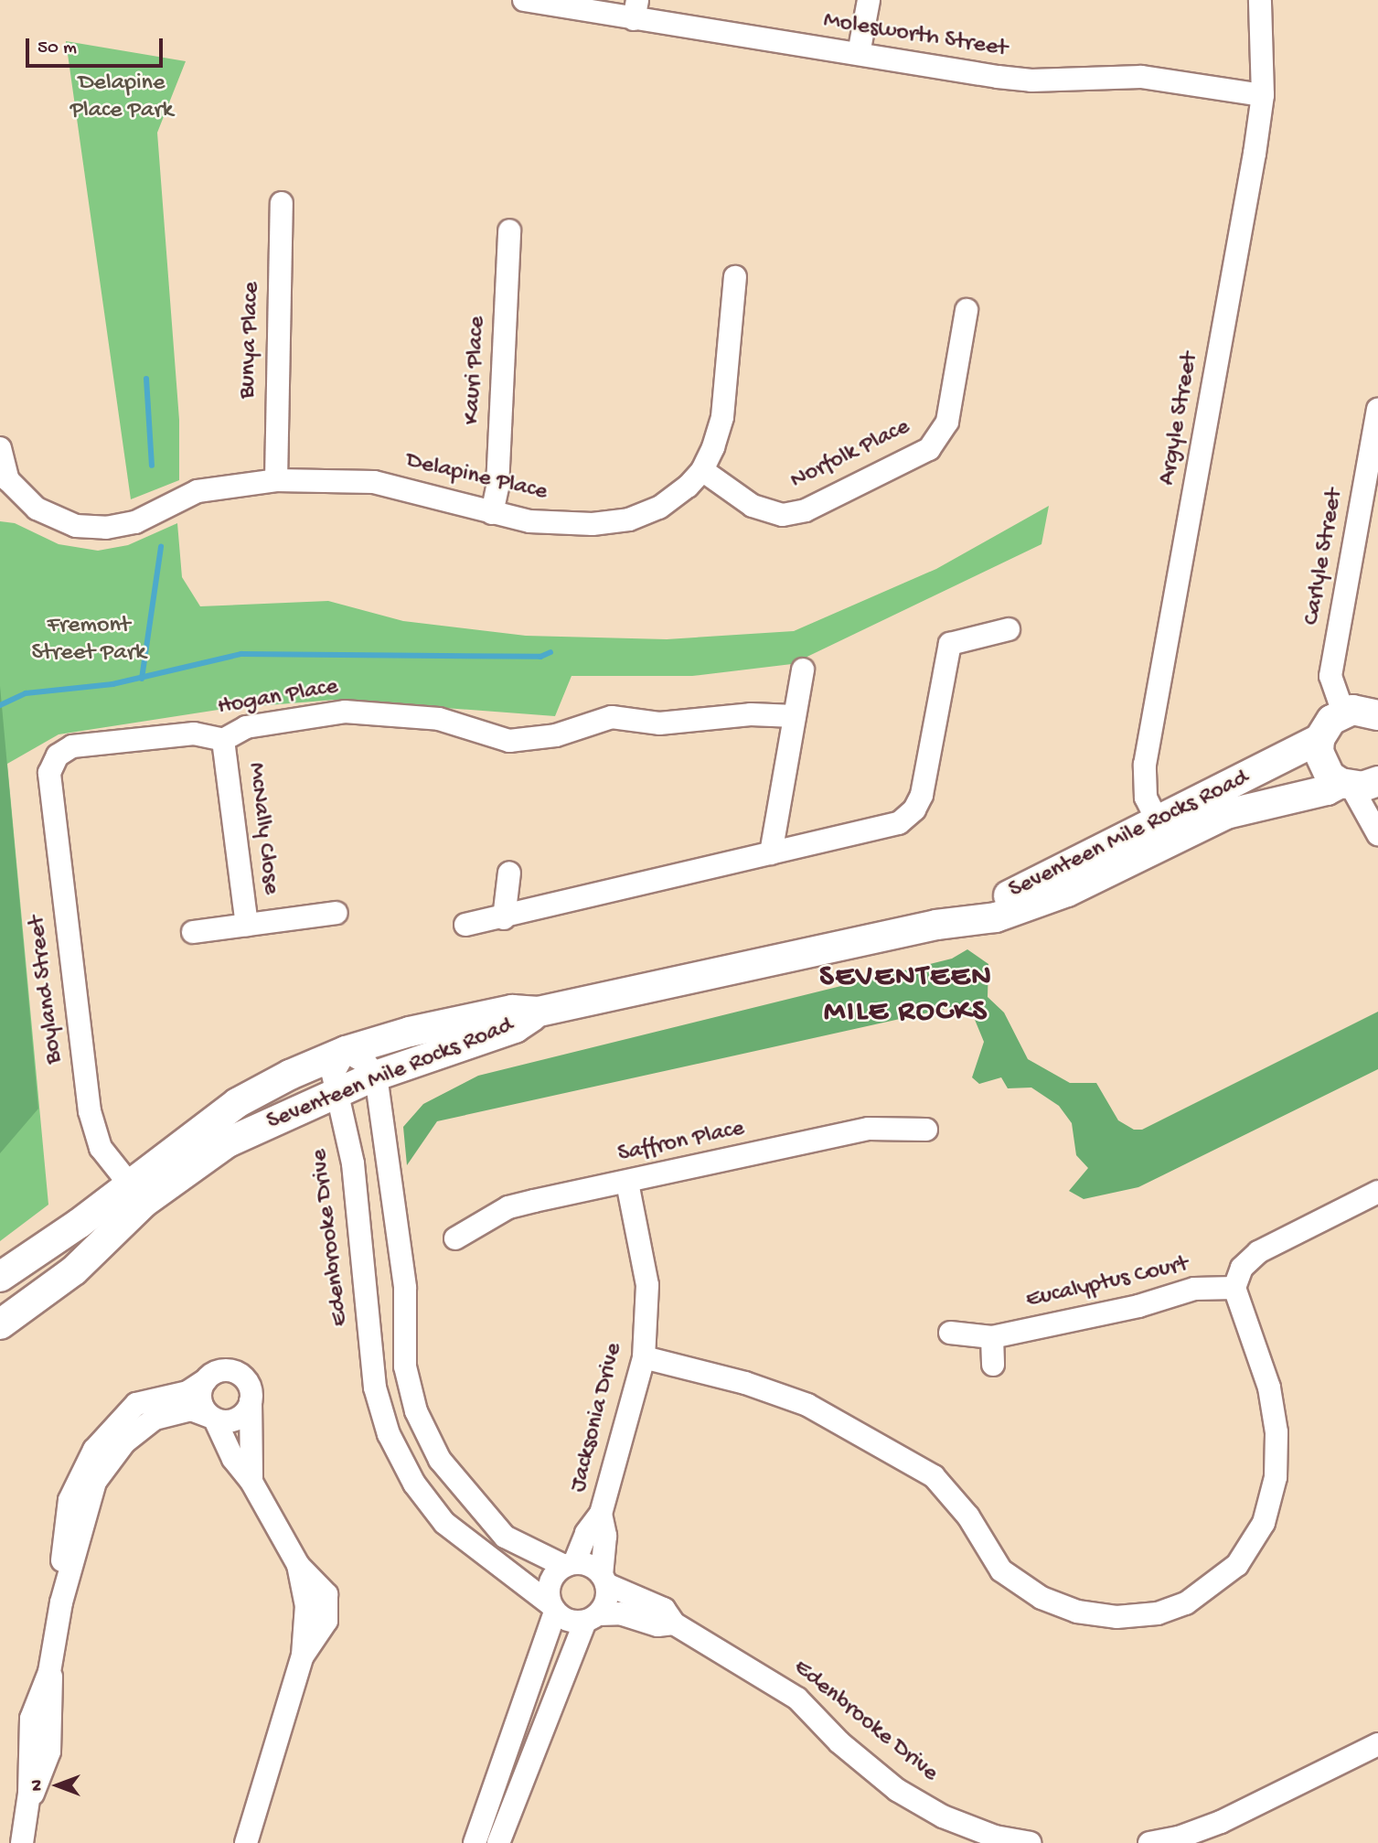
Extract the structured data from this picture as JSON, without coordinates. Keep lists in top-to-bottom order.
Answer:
{
  "streets": {
    "main road": ["Seventeen Mile Rocks Road"],
    "street": [
      "Molesworth Street",
      "Bunya Place",
      "Kauri Place",
      "Argyle Street",
      "Norfolk Place",
      "Delapine Place",
      "Carlyle Street",
      "Hogan Place",
      "McNally Close",
      "Boyland Street",
      "Saffron Place",
      "Edenbrooke Drive",
      "Eucalyptus Court",
      "Jacksonia Drive"
    ]
  },
  "crossings": [
    ["Molesworth Street", "Argyle Street"],
    ["Bunya Place", "Delapine Place"],
    ["Kauri Place", "Delapine Place"],
    ["Argyle Street", "Seventeen Mile Rocks Road"],
    ["Norfolk Place", "Delapine Place"],
    ["Hogan Place", "McNally Close"],
    ["Hogan Place", "Boyland Street"],
    ["Seventeen Mile Rocks Road", "Boyland Street"],
    ["Seventeen Mile Rocks Road", "Edenbrooke Drive"],
    ["Saffron Place", "Jacksonia Drive"],
    ["Edenbrooke Drive", "Jacksonia Drive"]
  ],
  "districts": ["SEVENTEEN MILE ROCKS"],
  "parks": ["Delapine Place Park", "Fremont Street Park"],
  "scale_bar": "50 m",
  "north": "left"
}
